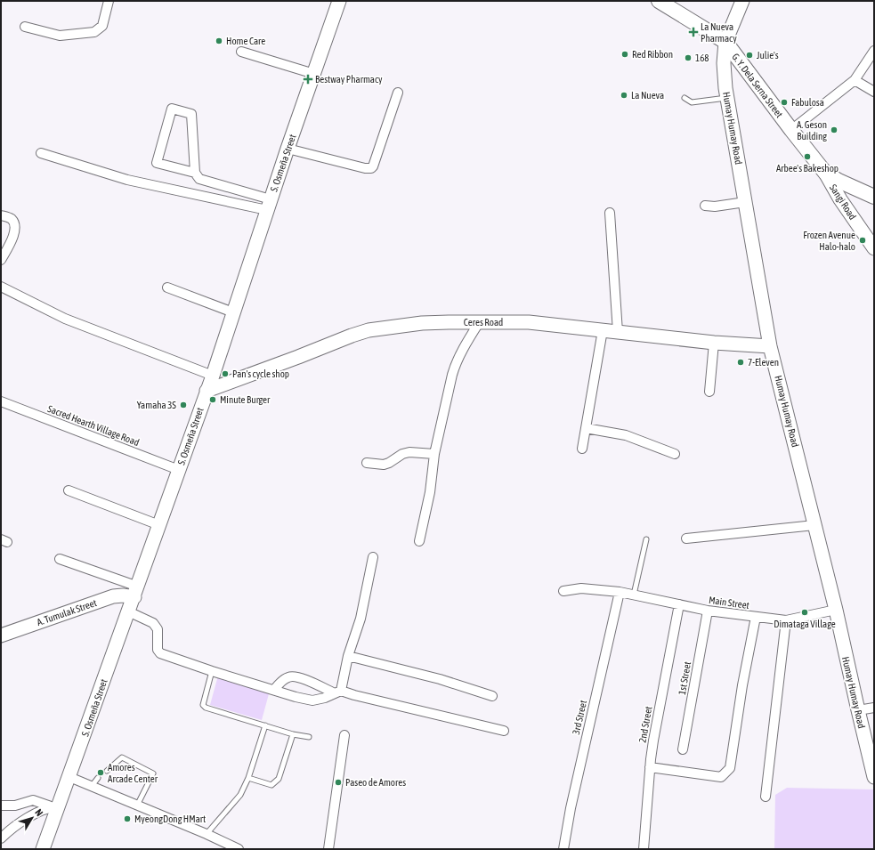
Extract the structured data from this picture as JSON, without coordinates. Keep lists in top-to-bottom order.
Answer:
{
  "streets": {
    "main road": ["G. Y. Dela Serna Street"],
    "street": [
      "Humay Humay Road",
      "S. Osmeña Street",
      "Sangi Road",
      "Ceres Road",
      "Sacred Hearth Village Road",
      "Main Street",
      "A. Tumulak Street",
      "1st Street",
      "3rd Street",
      "2nd Street"
    ]
  },
  "crossings": [
    ["G. Y. Dela Serna Street", "Humay Humay Road"],
    ["G. Y. Dela Serna Street", "Sangi Road"],
    ["Humay Humay Road", "Ceres Road"],
    ["Humay Humay Road", "Main Street"],
    ["S. Osmeña Street", "Ceres Road"],
    ["S. Osmeña Street", "Sacred Hearth Village Road"],
    ["S. Osmeña Street", "A. Tumulak Street"],
    ["Main Street", "1st Street"],
    ["Main Street", "3rd Street"],
    ["Main Street", "2nd Street"]
  ],
  "places": {
    "health": ["La Nueva Pharmacy", "Bestway Pharmacy"],
    "other": [
      "Home Care",
      "Red Ribbon",
      "Julie's",
      "168",
      "La Nueva",
      "Fabulosa",
      "A. Geson Building",
      "Arbee's Bakeshop",
      "Frozen Avenue Halo-halo",
      "7-Eleven",
      "Pan's cycle shop",
      "Minute Burger",
      "Yamaha 3S",
      "Dimataga Village",
      "Amores Arcade Center",
      "Paseo de Amores",
      "MyeongDong HMart"
    ]
  },
  "north": "top right"
}
